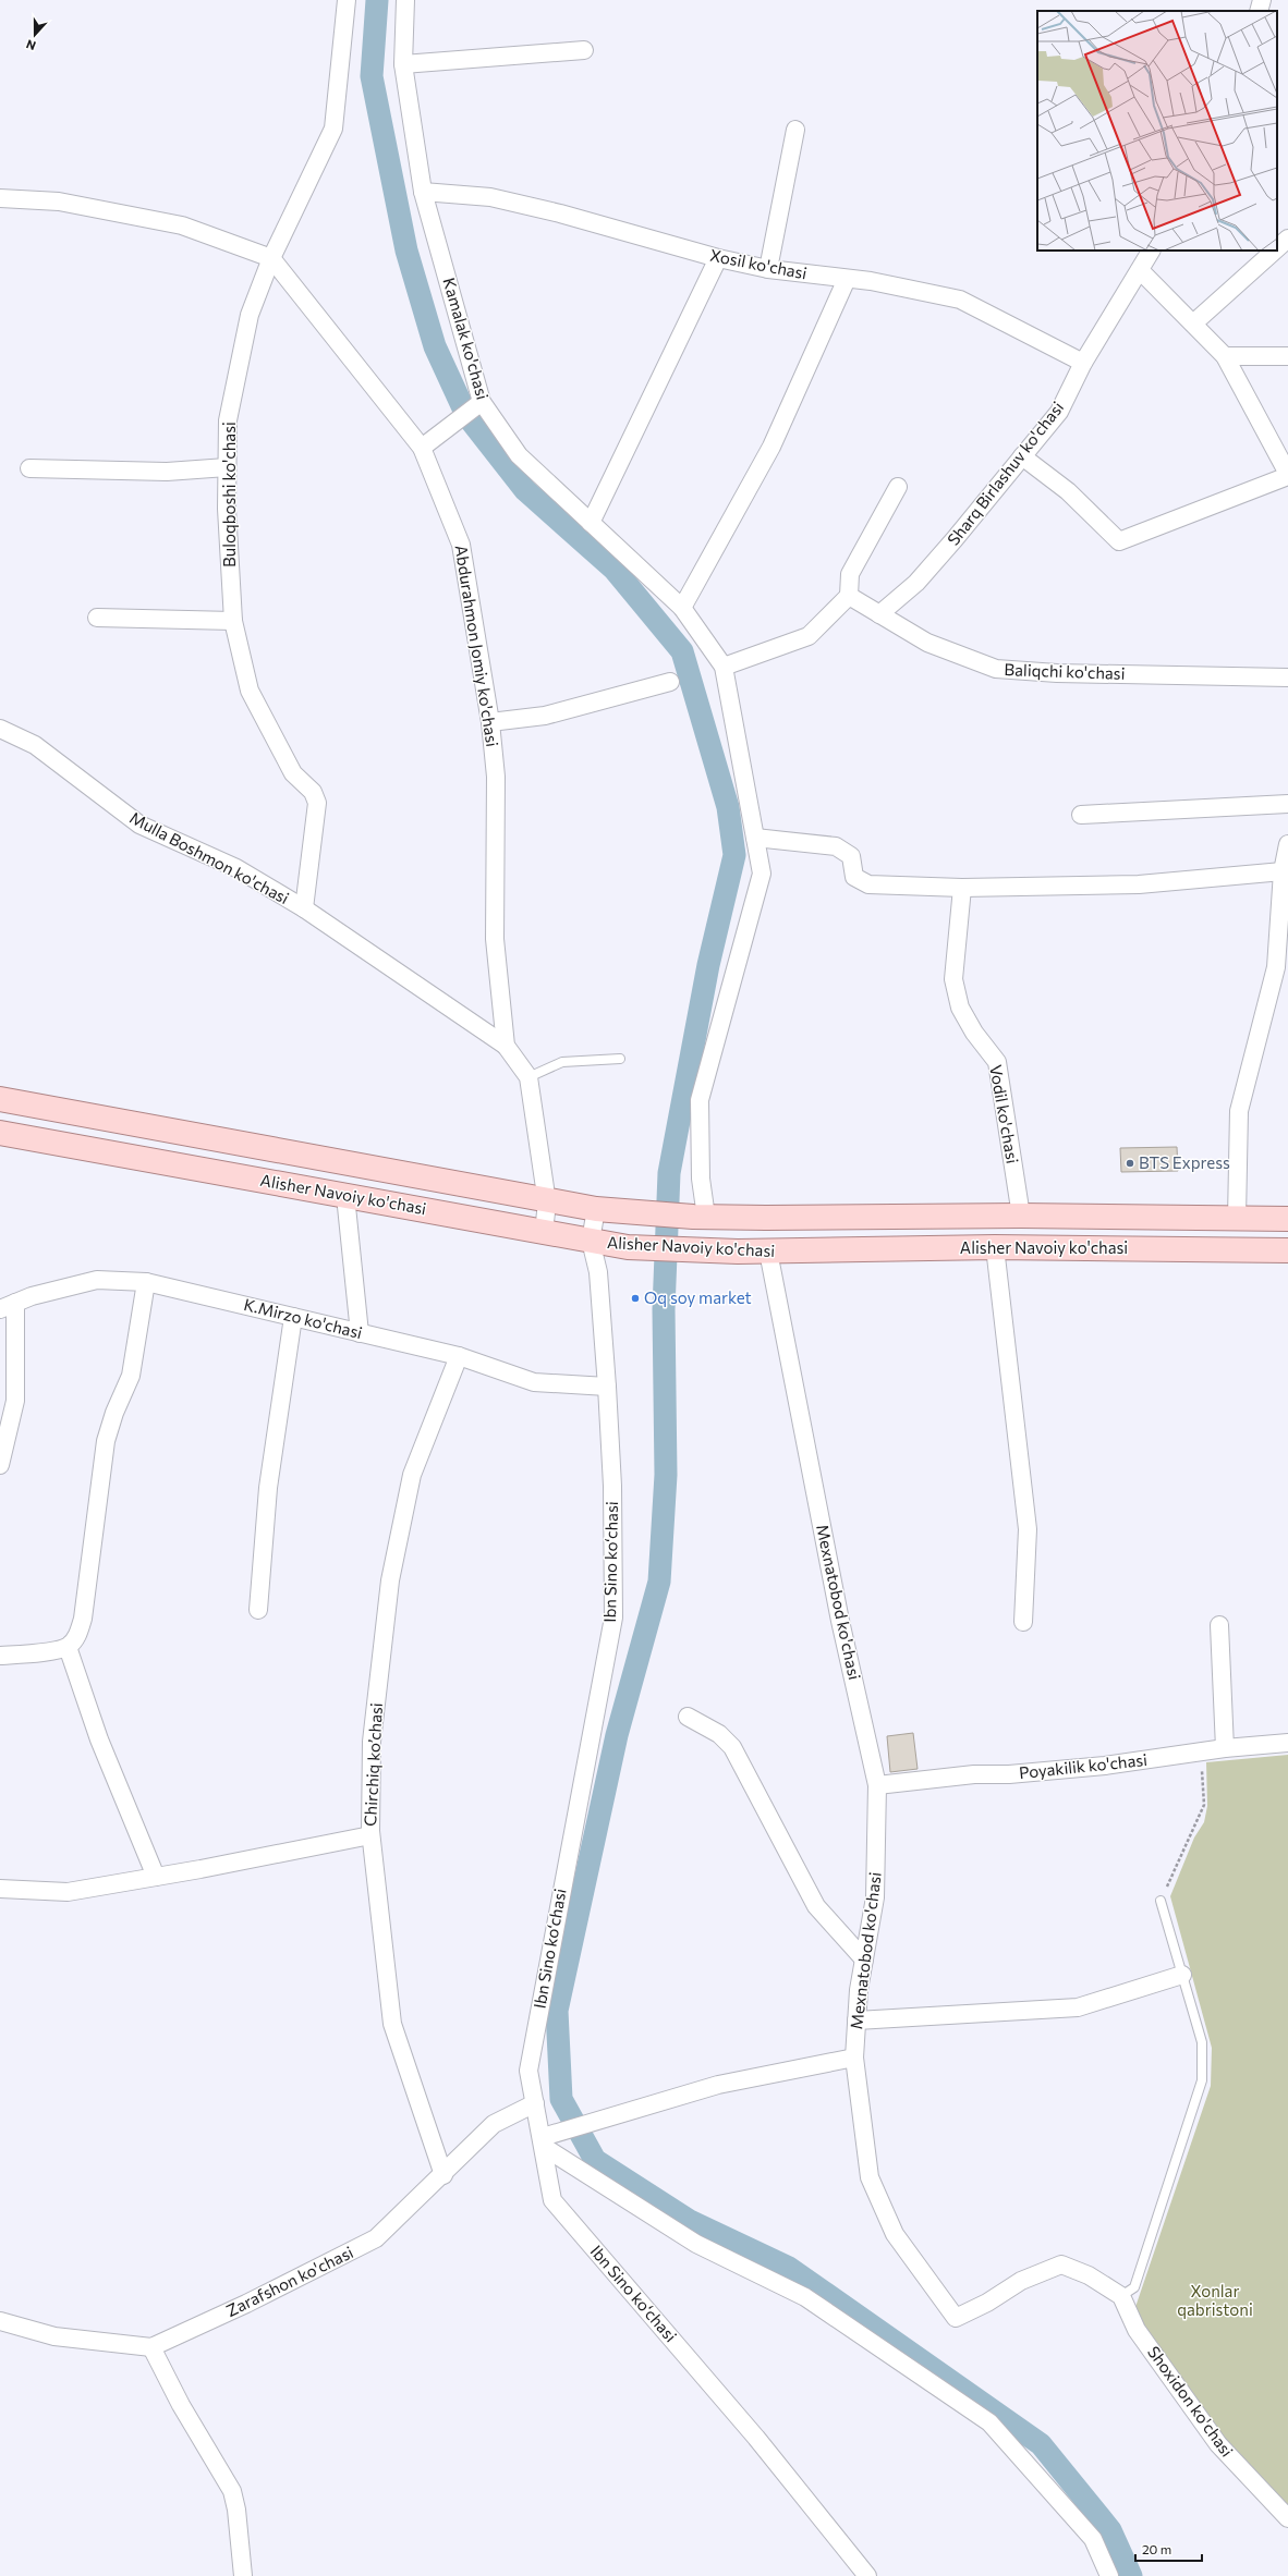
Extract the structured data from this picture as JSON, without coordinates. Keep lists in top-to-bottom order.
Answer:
{
  "streets": {
    "main road": ["Alisher Navoiy ko'chasi"],
    "street": [
      "Xosil ko'chasi",
      "Kamalak ko'chasi",
      "Sharq Birlashuv ko'chasi",
      "Buloqboshi ko'chasi",
      "Abdurahmon Jomiy ko'chasi",
      "Baliqchi ko'chasi",
      "Mulla Boshmon ko'chasi",
      "Vodil ko'chasi",
      "K.Mirzo ko'chasi",
      "Ibn Sino ko‘chasi",
      "Mexnatobod ko'chasi",
      "Chirchiq ko’chasi",
      "Poyakilik ko'chasi",
      "Zarafshon ko'chasi",
      "Shoxidon ko'chasi"
    ]
  },
  "crossings": [
    ["Xosil ko'chasi", "Kamalak ko'chasi"],
    ["Xosil ko'chasi", "Sharq Birlashuv ko'chasi"],
    ["Sharq Birlashuv ko'chasi", "Baliqchi ko'chasi"],
    ["Buloqboshi ko'chasi", "Abdurahmon Jomiy ko'chasi"],
    ["Buloqboshi ko'chasi", "Mulla Boshmon ko'chasi"],
    ["Abdurahmon Jomiy ko'chasi", "Mulla Boshmon ko'chasi"],
    ["Vodil ko'chasi", "Alisher Navoiy ko'chasi"],
    ["Alisher Navoiy ko'chasi", "Ibn Sino ko‘chasi"],
    ["Alisher Navoiy ko'chasi", "Mexnatobod ko'chasi"],
    ["K.Mirzo ko'chasi", "Ibn Sino ko‘chasi"],
    ["K.Mirzo ko'chasi", "Chirchiq ko’chasi"],
    ["Ibn Sino ko‘chasi", "Zarafshon ko'chasi"],
    ["Mexnatobod ko'chasi", "Poyakilik ko'chasi"],
    ["Mexnatobod ko'chasi", "Shoxidon ko'chasi"],
    ["Chirchiq ko’chasi", "Zarafshon ko'chasi"]
  ],
  "parks": ["Xonlar qabristoni"],
  "places": ["BTS Express", "Oq soy market"],
  "scale_bar": "20 m",
  "north": "bottom"
}
